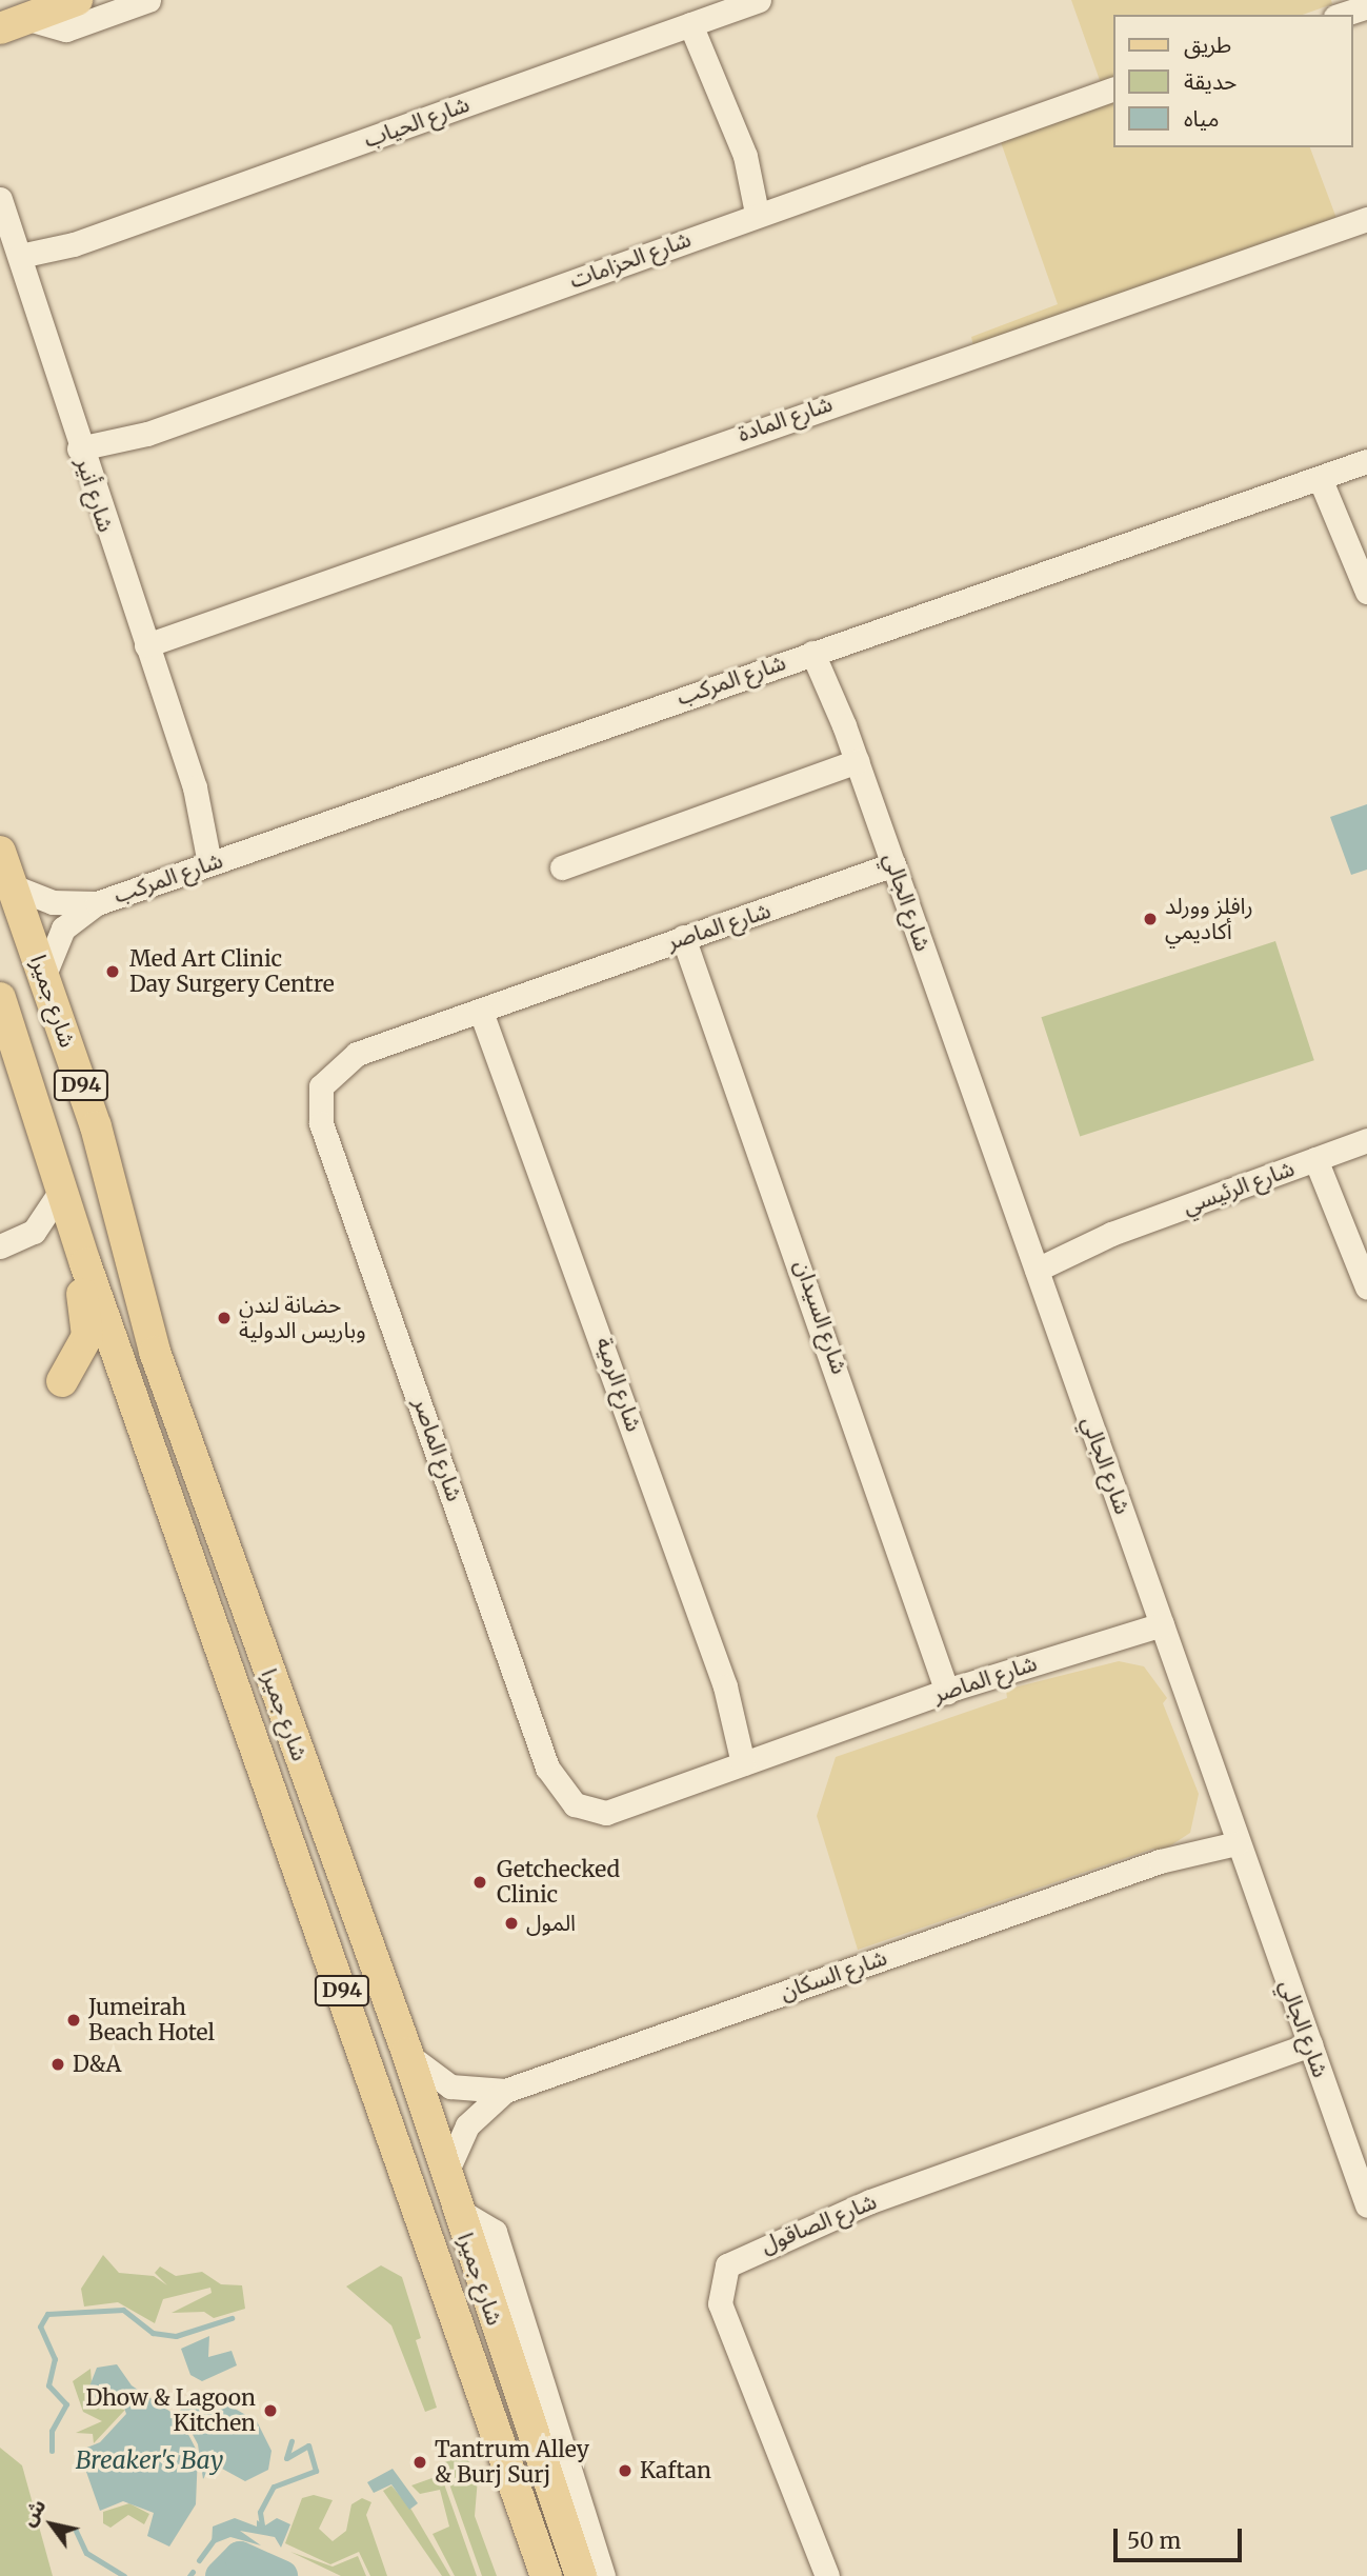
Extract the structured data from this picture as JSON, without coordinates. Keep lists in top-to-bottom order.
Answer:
{
  "streets": {
    "main road": ["شارع جميرا", "D94"],
    "street": [
      "شارع الحياب",
      "شارع الحزامات",
      "شارع المادة",
      "شارع أنير",
      "شارع المركب",
      "شارع الجالي",
      "شارع الماصر",
      "شارع الرئيسي",
      "شارع السيدان",
      "شارع الرمية",
      "شارع السكان",
      "شارع الصاقول"
    ]
  },
  "crossings": [
    ["شارع الحياب", "شارع أنير"],
    ["شارع الحزامات", "شارع أنير"],
    ["شارع المادة", "شارع أنير"],
    ["شارع أنير", "شارع المركب"],
    ["شارع المركب", "شارع الجالي"],
    ["شارع المركب", "شارع جميرا"],
    ["شارع الجالي", "شارع الماصر"],
    ["شارع الجالي", "شارع الرئيسي"],
    ["شارع الجالي", "شارع السكان"],
    ["شارع الجالي", "شارع الصاقول"],
    ["شارع الماصر", "شارع السيدان"],
    ["شارع الماصر", "شارع الرمية"],
    ["شارع جميرا", "شارع السكان"]
  ],
  "water": ["Breaker's Bay"],
  "places": [
    "رافلز وورلد أكاديمي",
    "Med Art Clinic Day Surgery Centre",
    "حضانة لندن وباريس الدولية",
    "Getchecked Clinic",
    "المول",
    "Jumeirah Beach Hotel",
    "D&A",
    "Dhow & Lagoon Kitchen",
    "Tantrum Alley & Burj Surj",
    "Kaftan"
  ],
  "legend": ["طريق", "حديقة", "مياه"],
  "scale_bar": "50 m",
  "north": "top left"
}
